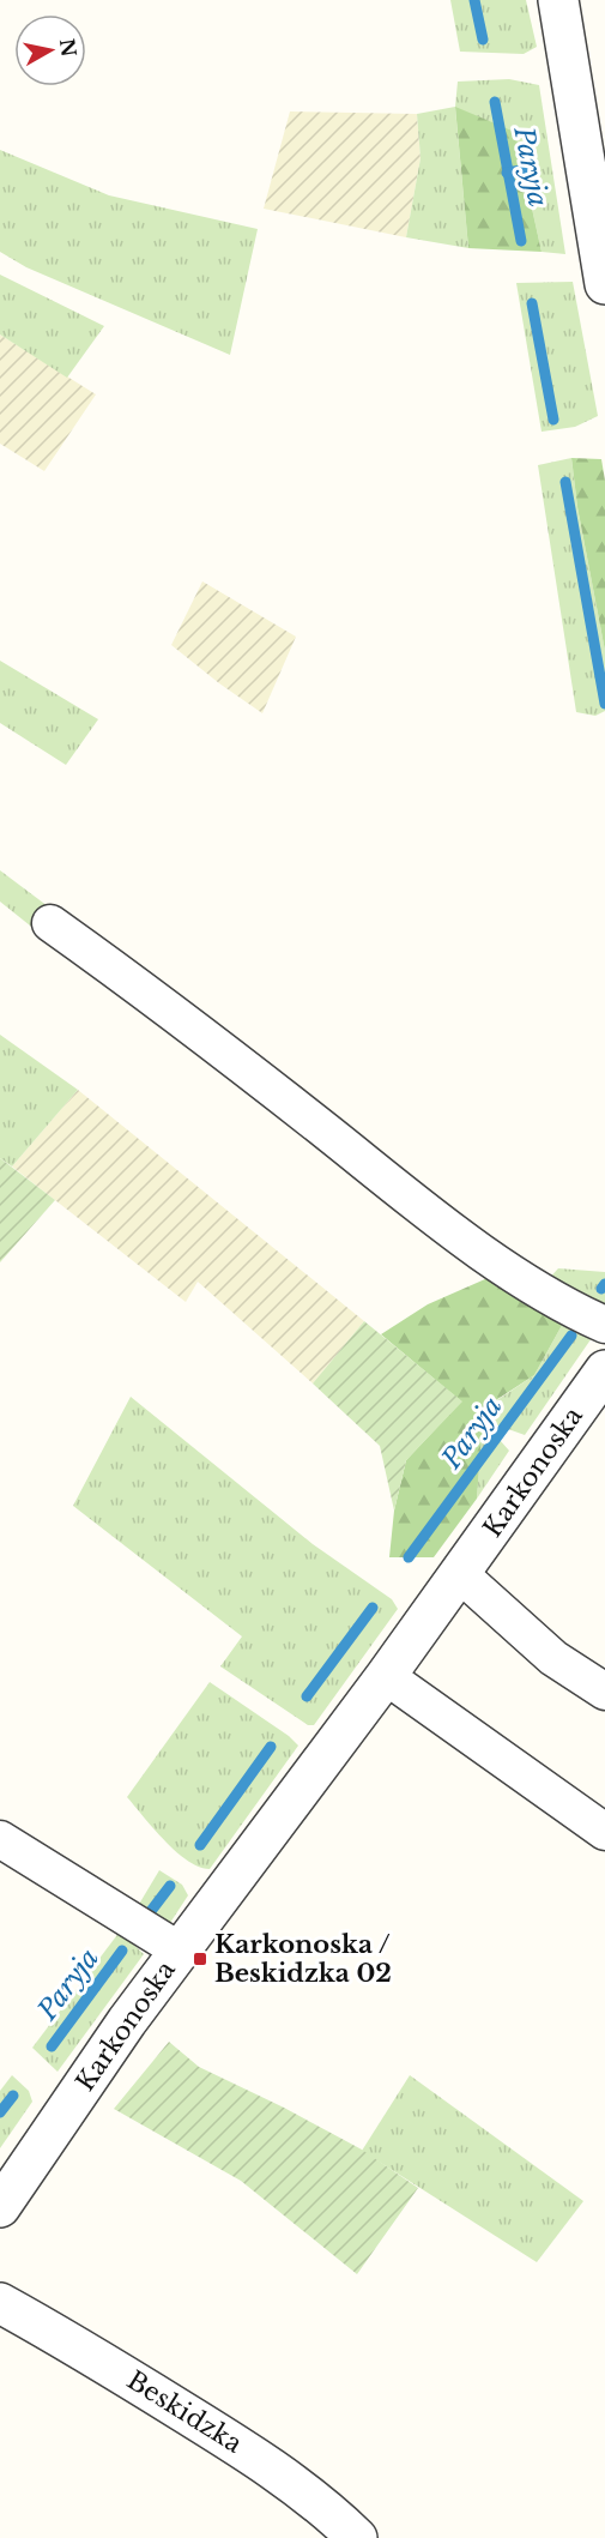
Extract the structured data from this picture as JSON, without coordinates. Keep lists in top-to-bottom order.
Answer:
{
  "streets": {
    "street": ["Karkonoska", "Beskidzka"]
  },
  "water": ["Paryja"],
  "places": {
    "transit": ["Karkonoska / Beskidzka 02"]
  },
  "north": "right"
}
